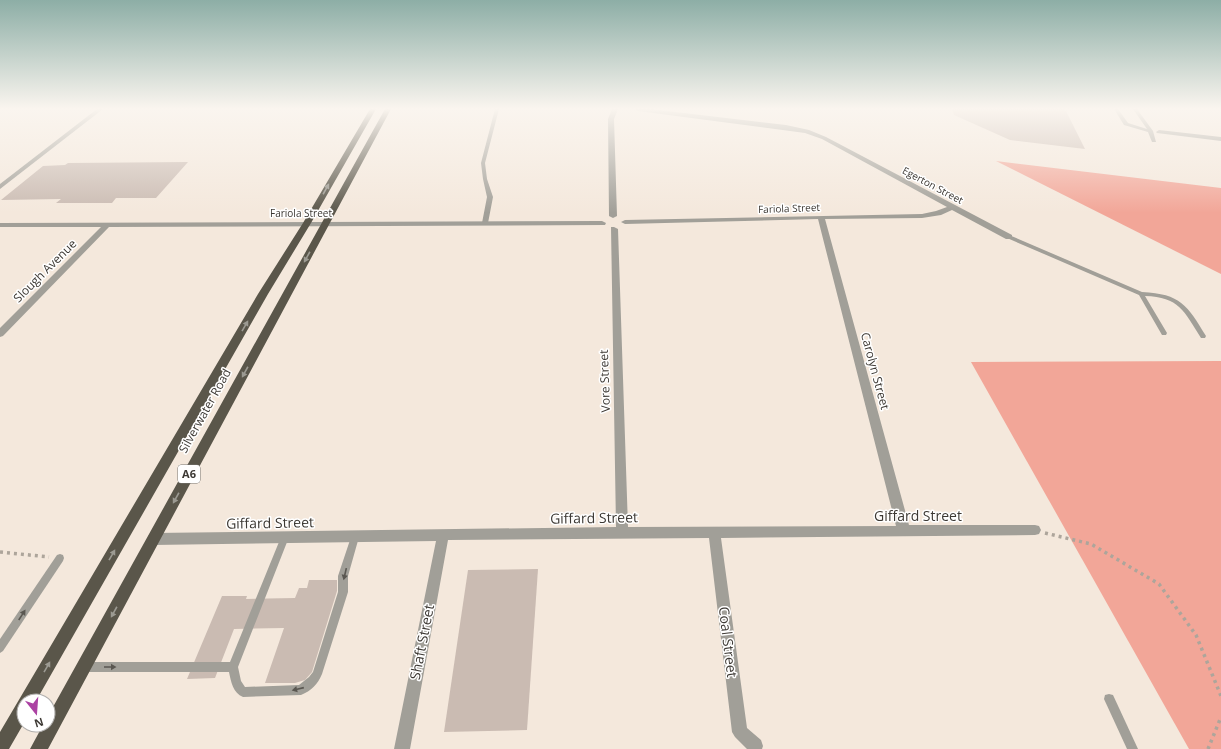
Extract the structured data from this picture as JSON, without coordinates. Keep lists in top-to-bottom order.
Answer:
{
  "streets": {
    "highway": ["Silverwater Road", "A6"],
    "street": [
      "Egerton Street",
      "Fariola Street",
      "Slough Avenue",
      "Carolyn Street",
      "Vore Street",
      "Giffard Street",
      "Shaft Street",
      "Coal Street"
    ]
  },
  "crossings": [
    ["Egerton Street", "Fariola Street"],
    ["Fariola Street", "Slough Avenue"],
    ["Fariola Street", "Carolyn Street"],
    ["Fariola Street", "Silverwater Road"],
    ["Carolyn Street", "Giffard Street"],
    ["Vore Street", "Giffard Street"],
    ["Silverwater Road", "Giffard Street"],
    ["Giffard Street", "Shaft Street"],
    ["Giffard Street", "Coal Street"]
  ],
  "north": "bottom"
}
